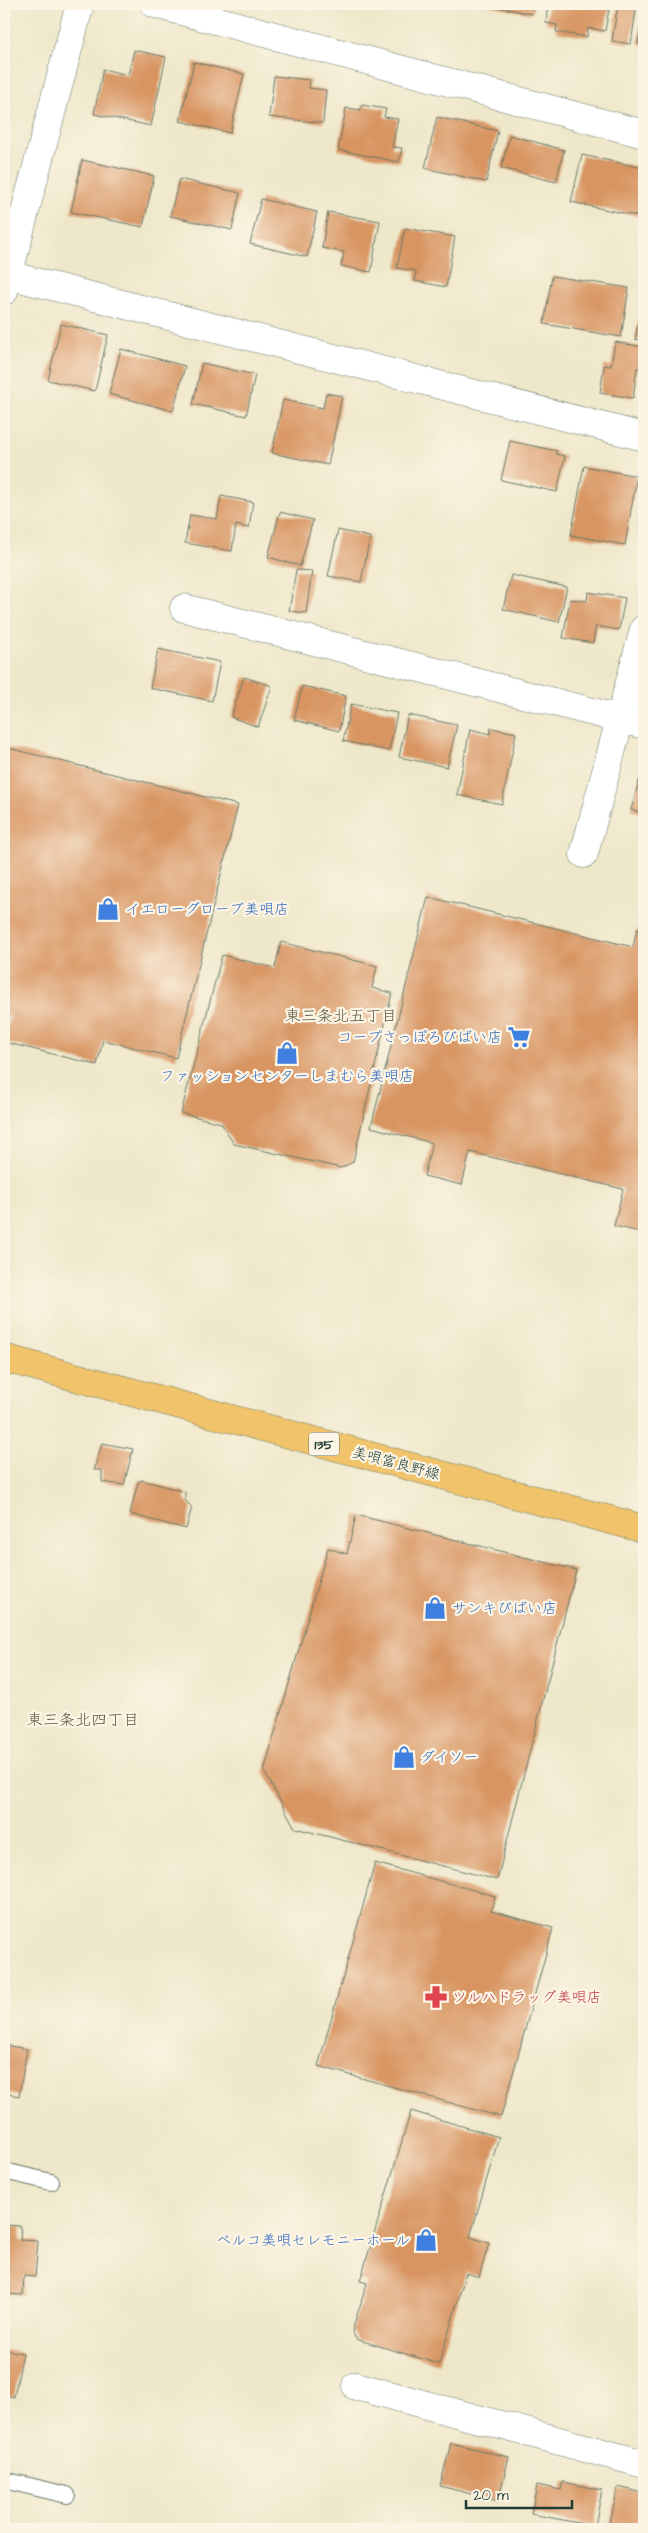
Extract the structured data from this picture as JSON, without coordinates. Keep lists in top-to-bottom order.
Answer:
{
  "streets": {
    "main road": ["135", "美唄富良野線"]
  },
  "districts": ["東三条北五丁目", "東三条北四丁目"],
  "places": {
    "shop": [
      "イエローグローブ美唄店",
      "ファッションセンターしまむら美唄店",
      "サンキびばい店",
      "ダイソー",
      "ベルコ美唄セレモニーホール"
    ],
    "supermarket": ["コープさっぽろびばい店"],
    "pharmacy": ["ツルハドラッグ美唄店"]
  },
  "scale_bar": "20 m"
}
